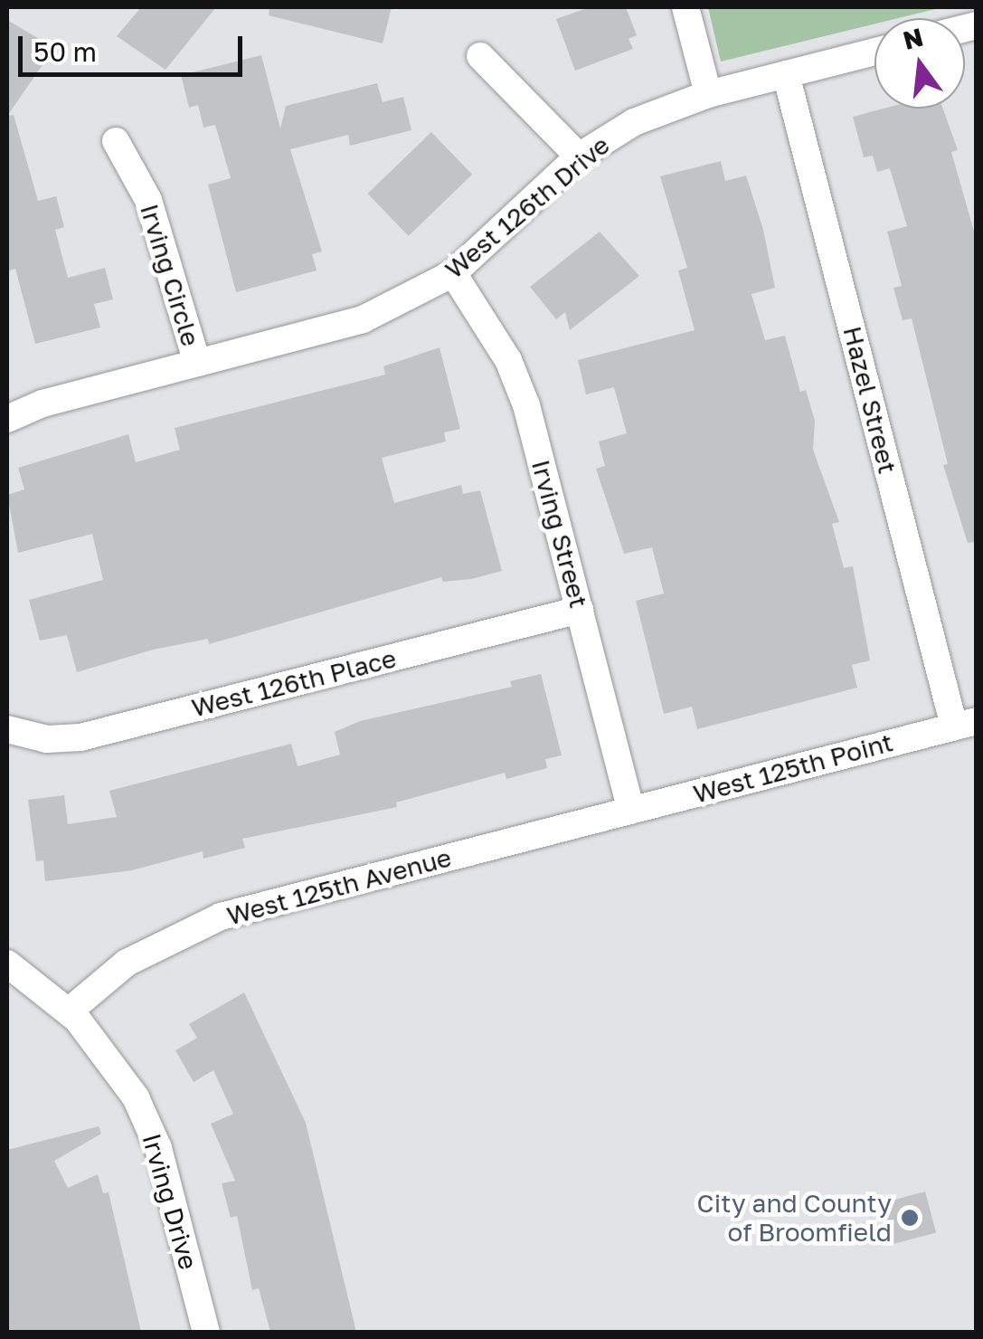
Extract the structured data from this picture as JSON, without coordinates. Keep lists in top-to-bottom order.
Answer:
{
  "streets": {
    "street": [
      "West 126th Drive",
      "Irving Circle",
      "Hazel Street",
      "Irving Street",
      "West 126th Place",
      "West 125th Point",
      "West 125th Avenue",
      "Irving Drive"
    ]
  },
  "crossings": [
    ["West 126th Drive", "Irving Circle"],
    ["West 126th Drive", "Hazel Street"],
    ["West 126th Drive", "Irving Street"],
    ["Hazel Street", "West 125th Point"],
    ["Irving Street", "West 126th Place"],
    ["Irving Street", "West 125th Point"],
    ["Irving Street", "West 125th Avenue"],
    ["West 125th Point", "West 125th Avenue"],
    ["West 125th Avenue", "Irving Drive"]
  ],
  "places": ["City and County of Broomfield"],
  "scale_bar": "50 m",
  "north": "top"
}
